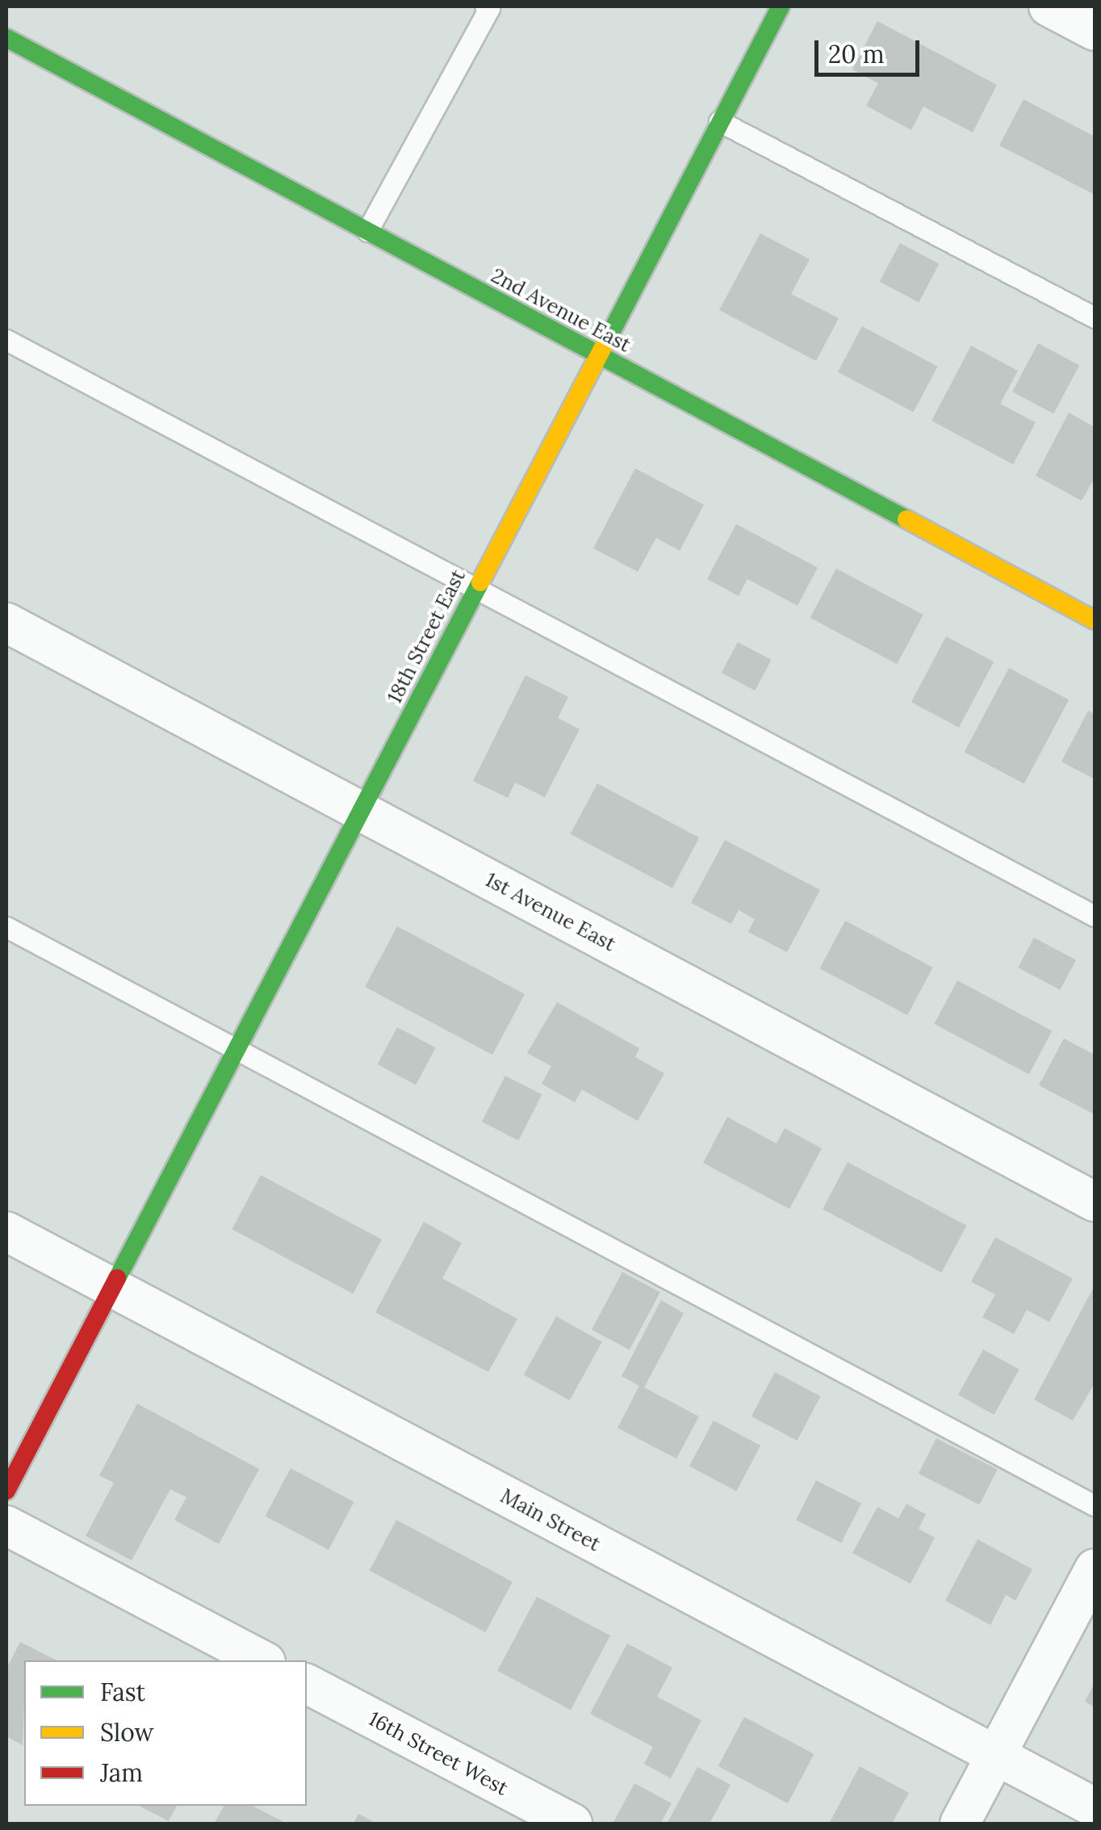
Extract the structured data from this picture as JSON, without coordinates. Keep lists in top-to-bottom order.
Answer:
{
  "streets": {
    "street": [
      "2nd Avenue East",
      "18th Street East",
      "1st Avenue East",
      "Main Street",
      "16th Street West"
    ]
  },
  "crossings": [
    ["2nd Avenue East", "18th Street East"],
    ["18th Street East", "1st Avenue East"],
    ["18th Street East", "Main Street"]
  ],
  "legend": ["Fast", "Slow", "Jam"],
  "scale_bar": "20 m"
}
